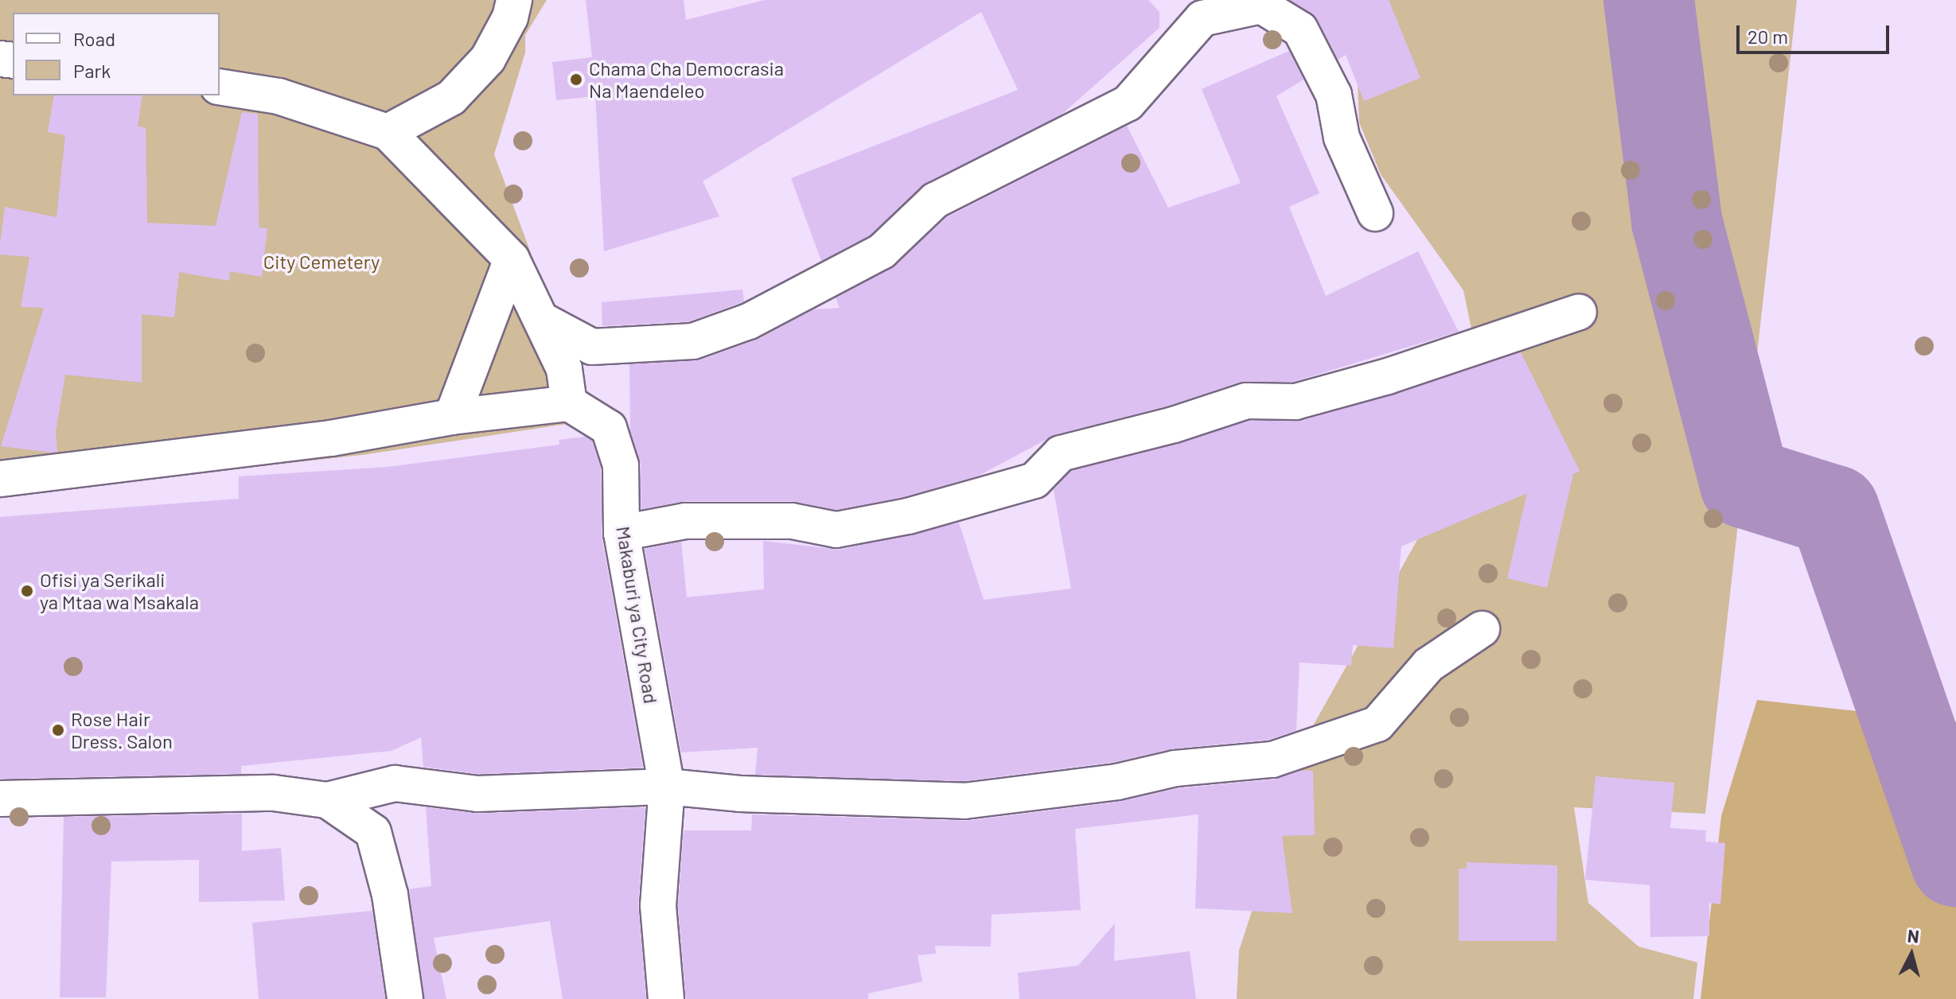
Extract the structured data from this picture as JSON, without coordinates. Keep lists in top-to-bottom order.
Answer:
{
  "streets": {
    "street": ["Makaburi ya City Road"]
  },
  "parks": ["City Cemetery"],
  "places": ["Chama Cha Democrasia Na Maendeleo", "Ofisi ya Serikali ya Mtaa wa Msakala", "Rose Hair Dress. Salon"],
  "legend": ["Road", "Park"],
  "scale_bar": "20 m",
  "north": "top"
}
